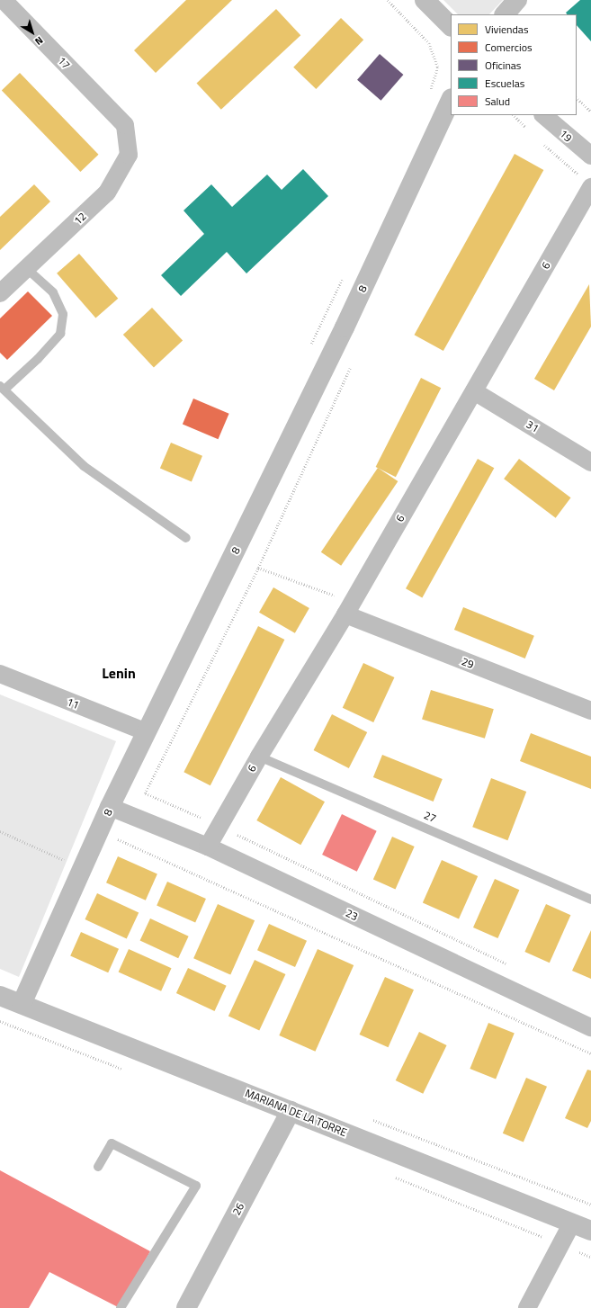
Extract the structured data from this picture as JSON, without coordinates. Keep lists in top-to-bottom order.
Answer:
{
  "streets": {
    "street": [
      "17",
      "19",
      "12",
      "6",
      "8",
      "31",
      "29",
      "11",
      "23",
      "MARIANA DE LA TORRE",
      "26"
    ],
    "lane": ["27"]
  },
  "crossings": [
    ["17", "12"],
    ["6", "31"],
    ["6", "29"],
    ["6", "27"],
    ["6", "23"],
    ["8", "11"],
    ["8", "23"],
    ["8", "MARIANA DE LA TORRE"],
    ["MARIANA DE LA TORRE", "26"]
  ],
  "districts": ["Lenin"],
  "legend": [
    "Viviendas",
    "Comercios",
    "Oficinas",
    "Escuelas",
    "Salud"
  ],
  "north": "bottom right"
}
